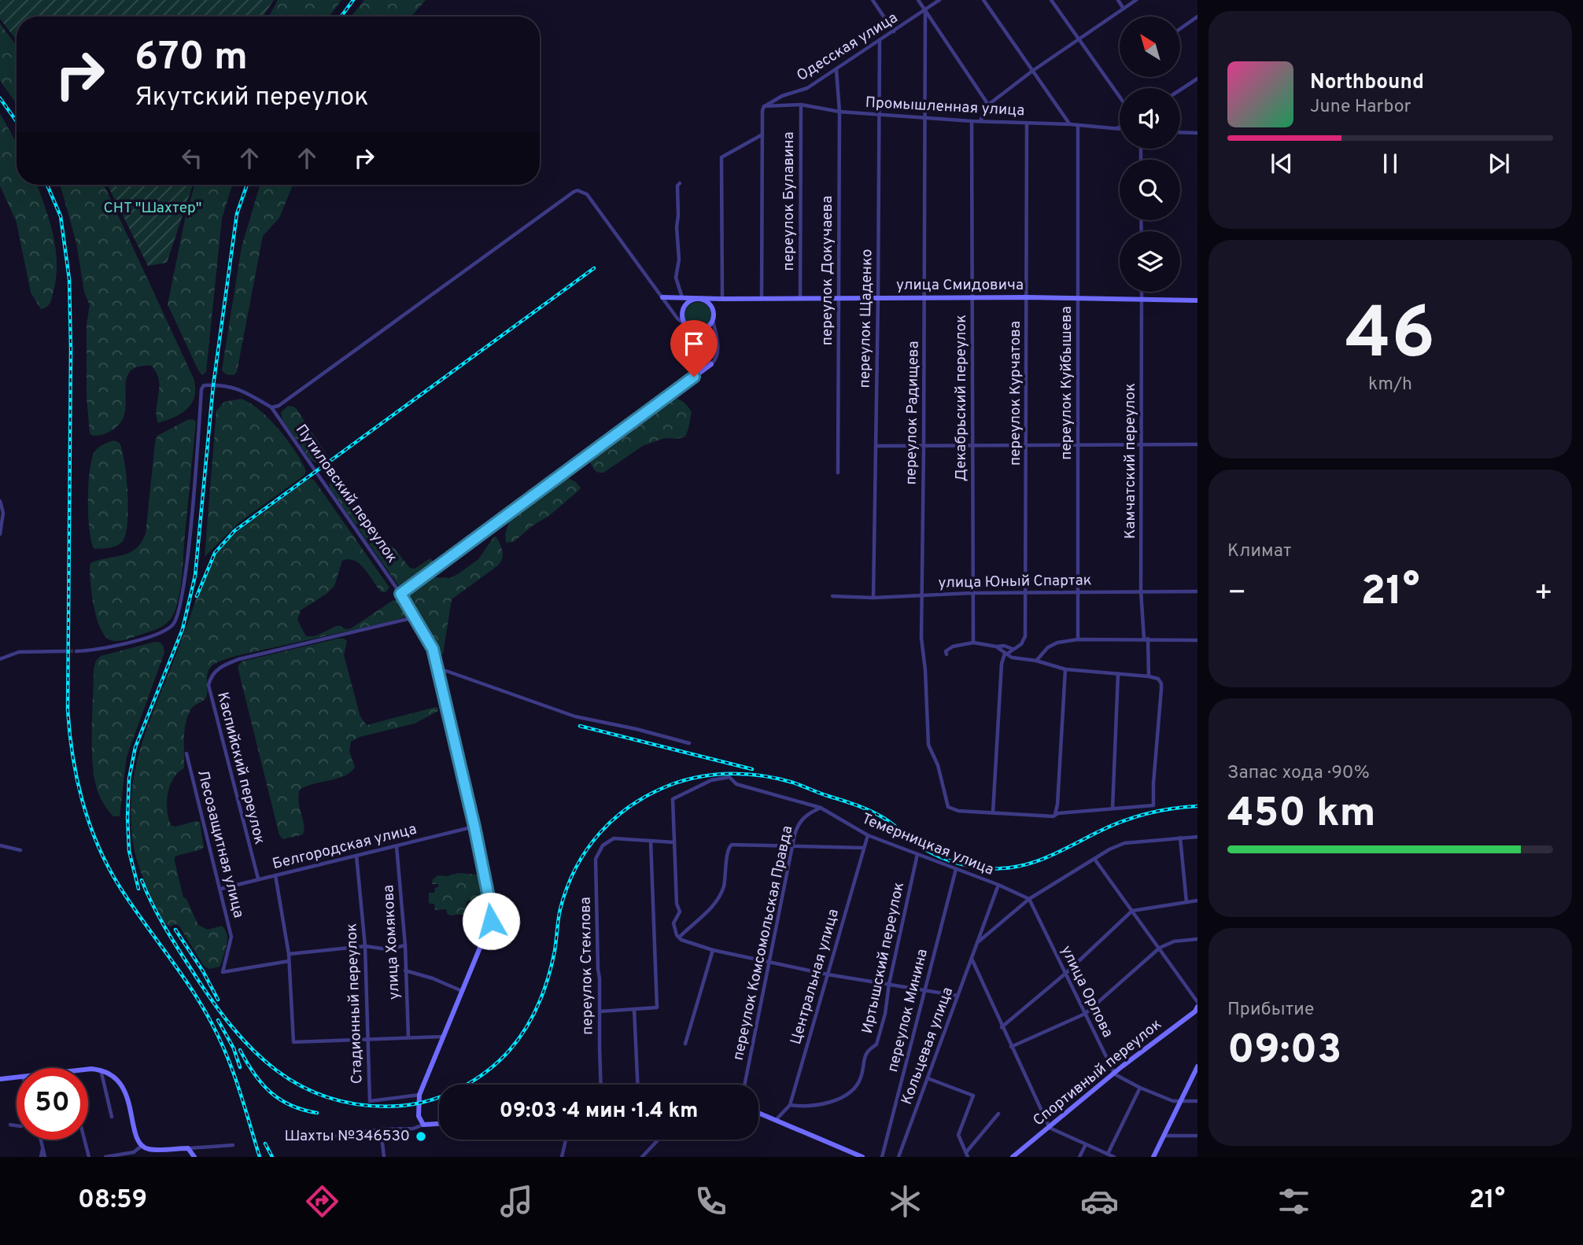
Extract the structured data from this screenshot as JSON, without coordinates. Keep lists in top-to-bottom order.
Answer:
{
  "streets": {
    "main road": ["улица Смидовича", "Путиловский переулок", "Спортивный переулок"],
    "street": [
      "Одесская улица",
      "Промышленная улица",
      "переулок Булавина",
      "переулок Докучаева",
      "переулок Щаденко",
      "переулок Куйбышева",
      "переулок Курчатова",
      "Декабрьский переулок",
      "переулок Радищева",
      "Камчатский переулок",
      "улица Юный Спартак",
      "Каспийский переулок",
      "Лесозащитная улица",
      "Темерницкая улица",
      "Белгородская улица",
      "улица Хомякова",
      "переулок Комсомольская Правда",
      "Иртышский переулок",
      "переулок Стеклова",
      "Центральная улица",
      "улица Орлова",
      "Стадионный переулок",
      "переулок Минина",
      "Кольцевая улица"
    ]
  },
  "crossings": [
    ["Одесская улица", "Промышленная улица"],
    ["Одесская улица", "переулок Докучаева"],
    ["Одесская улица", "переулок Щаденко"],
    ["Одесская улица", "переулок Радищева"],
    ["Промышленная улица", "переулок Булавина"],
    ["Промышленная улица", "переулок Докучаева"],
    ["Промышленная улица", "переулок Щаденко"],
    ["Промышленная улица", "переулок Куйбышева"],
    ["Промышленная улица", "переулок Курчатова"],
    ["Промышленная улица", "Декабрьский переулок"],
    ["Промышленная улица", "переулок Радищева"],
    ["переулок Булавина", "улица Смидовича"],
    ["переулок Докучаева", "улица Смидовича"],
    ["улица Смидовича", "переулок Щаденко"],
    ["улица Смидовича", "переулок Куйбышева"],
    ["улица Смидовича", "переулок Курчатова"],
    ["улица Смидовича", "Декабрьский переулок"],
    ["улица Смидовича", "переулок Радищева"],
    ["улица Смидовича", "Камчатский переулок"],
    ["переулок Щаденко", "улица Юный Спартак"],
    ["переулок Куйбышева", "улица Юный Спартак"],
    ["переулок Курчатова", "улица Юный Спартак"],
    ["Декабрьский переулок", "улица Юный Спартак"],
    ["переулок Радищева", "улица Юный Спартак"],
    ["Камчатский переулок", "улица Юный Спартак"],
    ["Путиловский переулок", "Каспийский переулок"],
    ["Путиловский переулок", "Белгородская улица"],
    ["Путиловский переулок", "Стадионный переулок"],
    ["Каспийский переулок", "Белгородская улица"],
    ["Лесозащитная улица", "Белгородская улица"],
    ["Темерницкая улица", "переулок Комсомольская Правда"],
    ["Темерницкая улица", "Иртышский переулок"],
    ["Темерницкая улица", "Центральная улица"],
    ["Темерницкая улица", "переулок Минина"],
    ["Темерницкая улица", "Кольцевая улица"],
    ["Белгородская улица", "улица Хомякова"],
    ["Белгородская улица", "Стадионный переулок"],
    ["Иртышский переулок", "Центральная улица"],
    ["улица Орлова", "Кольцевая улица"],
    ["улица Орлова", "Спортивный переулок"]
  ],
  "parks": ["СНТ \"Шахтер\""],
  "places": ["Шахты №346530"],
  "north": "top left",
  "page": {
    "turn": ["670 m", "Якутский переулок"],
    "song": ["Northbound", "June Harbor"],
    "tile": [
      ["46", "km/h"],
      "Климат",
      ["Запас хода · 90%", "450 km"],
      ["Прибытие", "09:03"]
    ],
    "heat": ["−", "21°", "+"],
    "limit": "50",
    "trip": "09:03 · 4 мин · 1.4 km",
    "tabs": ["08:59", "21°"]
  }
}
